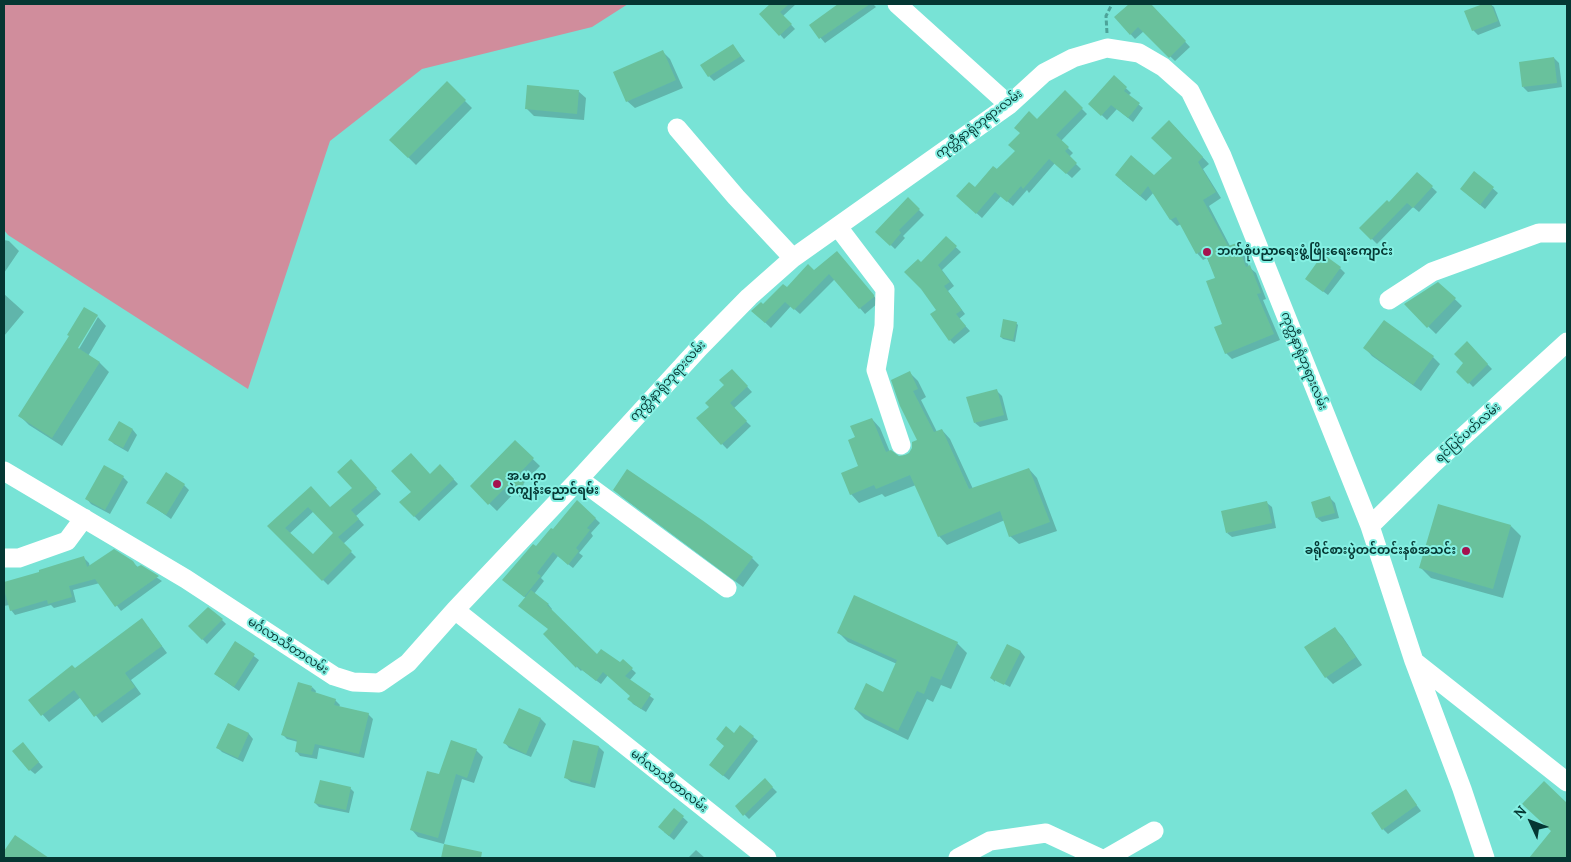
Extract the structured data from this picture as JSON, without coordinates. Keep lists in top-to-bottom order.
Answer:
{
  "streets": {
    "street": ["ကုတ္တီနာရုံဘုရားလမ်း", "ရင်ပြင်ပတ်လမ်း", "မင်္ဂလာသီတာလမ်း"]
  },
  "crossings": [
    ["ကုတ္တီနာရုံဘုရားလမ်း", "ရင်ပြင်ပတ်လမ်း"],
    ["ကုတ္တီနာရုံဘုရားလမ်း", "မင်္ဂလာသီတာလမ်း"]
  ],
  "places": ["ဘက်စုံပညာရေးဖွံ့ဖြိုးရေးကျောင်း", "အ.မ.က ဝဲကျွန်းညောင်ရမ်း", "ခရိုင်စားပွဲတင်တင်းနစ်အသင်း"],
  "north": "top left"
}
